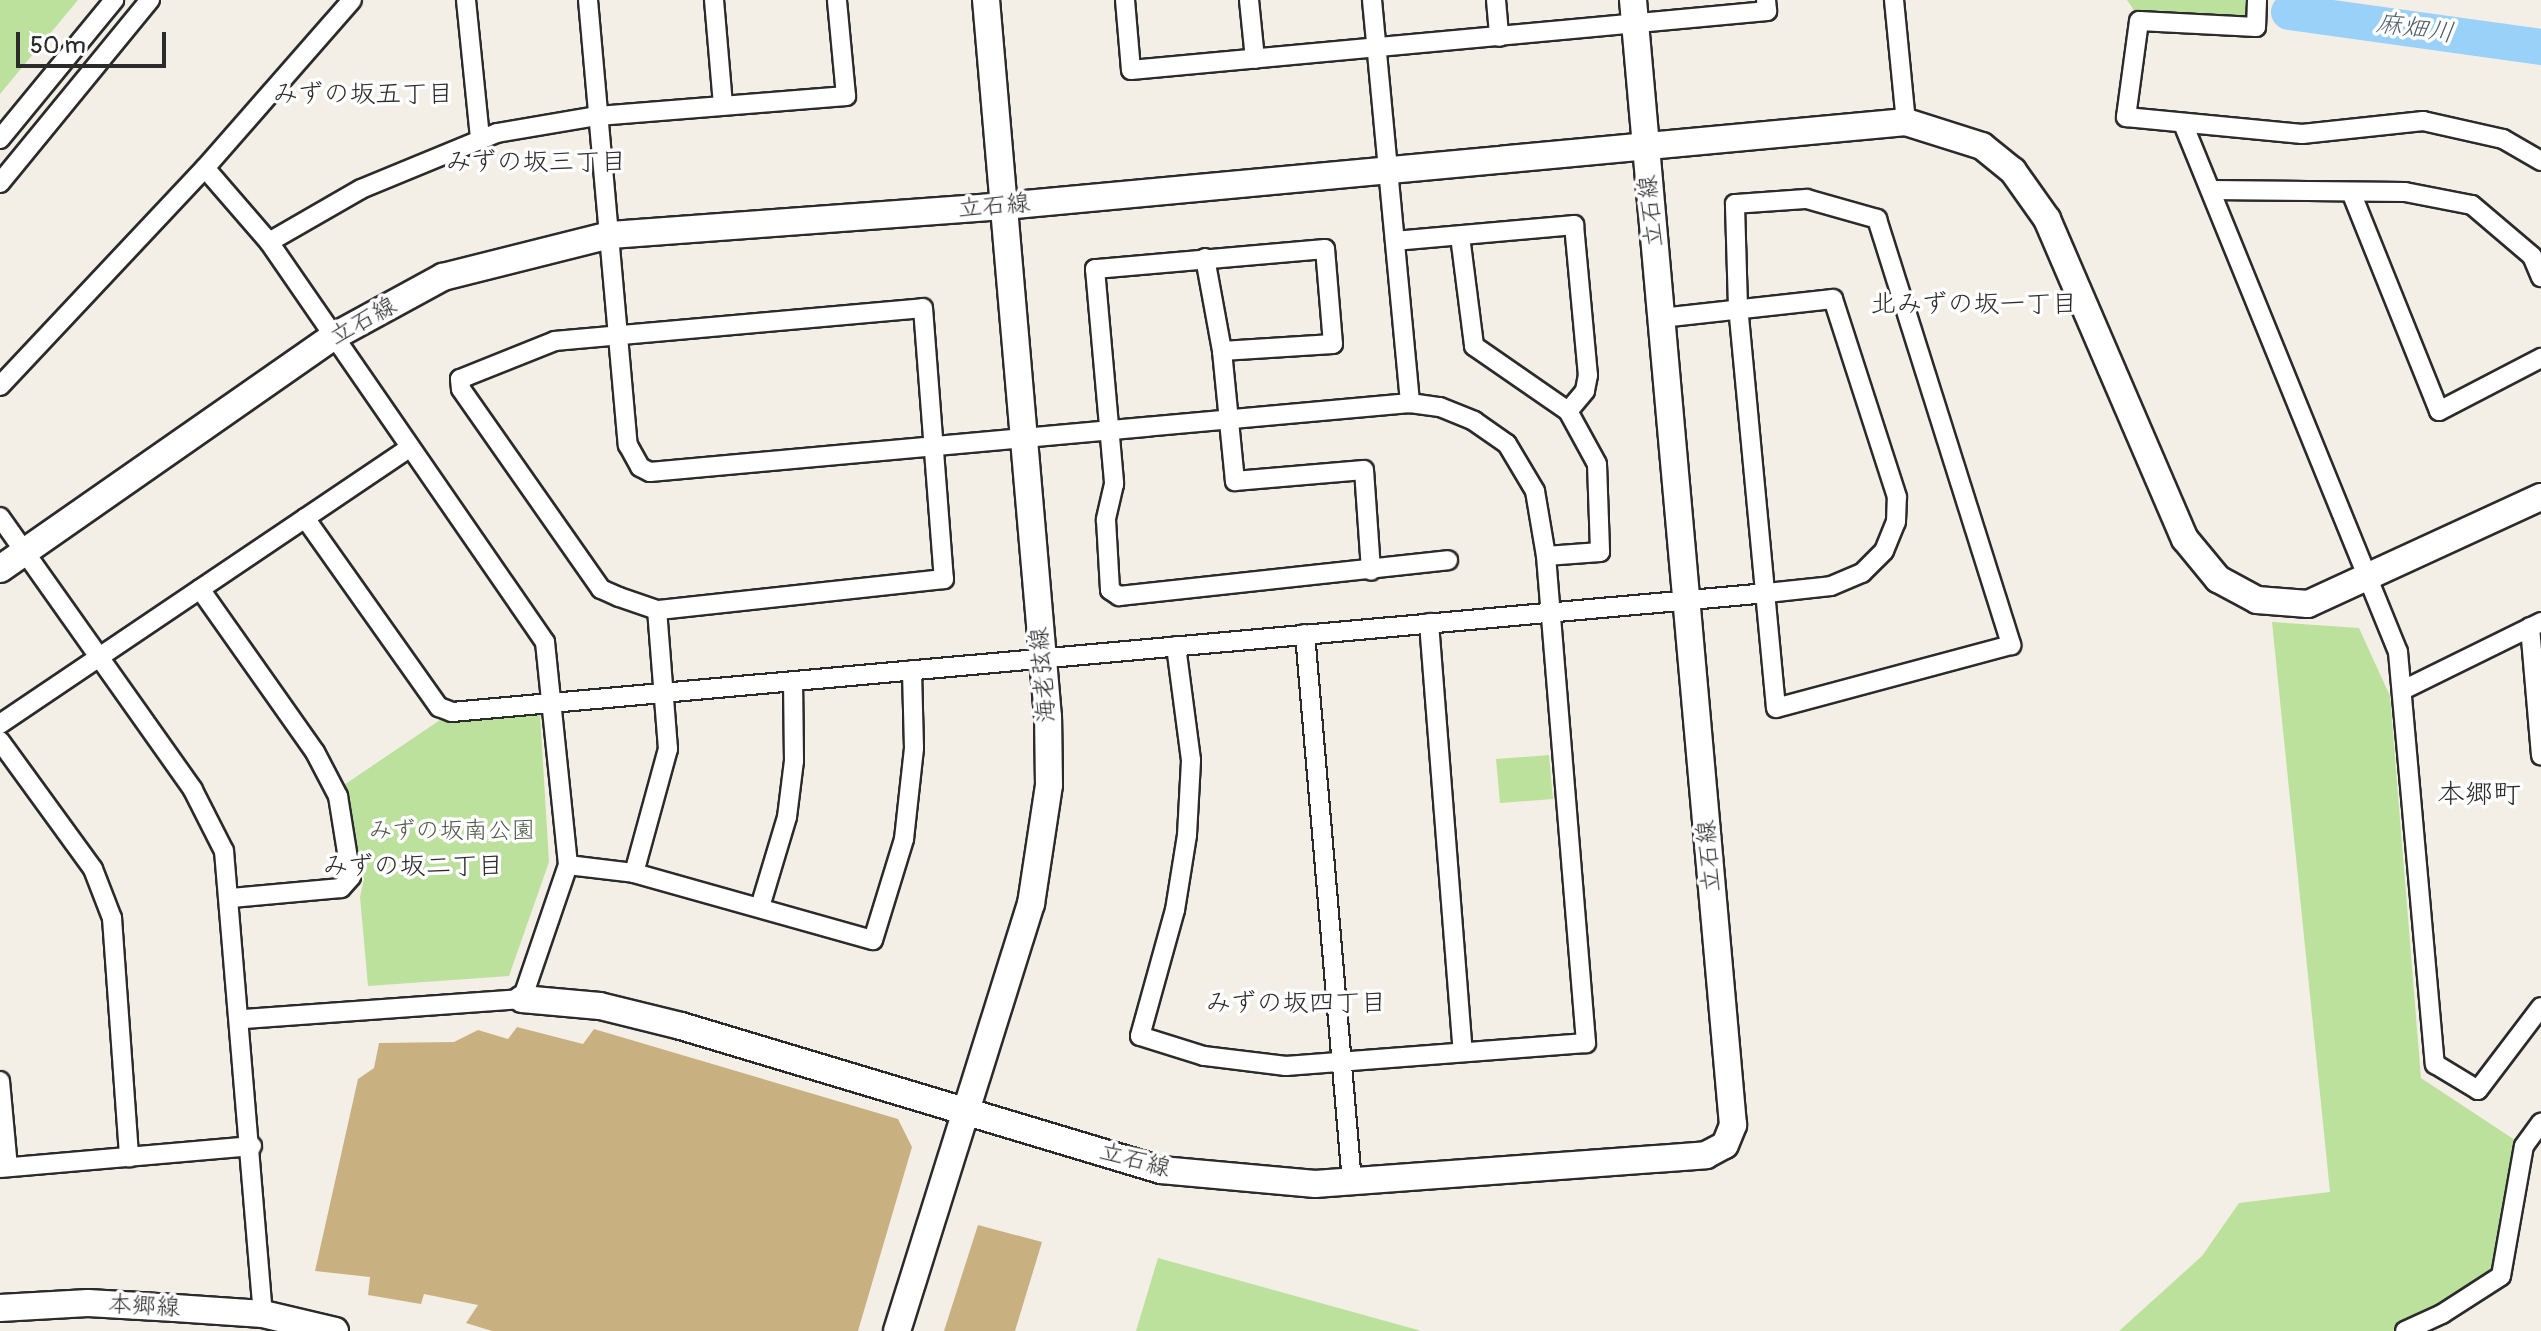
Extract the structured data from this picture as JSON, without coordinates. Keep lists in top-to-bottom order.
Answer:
{
  "streets": {
    "street": ["立石線", "海老弦線", "本郷線"]
  },
  "crossings": [
    ["立石線", "海老弦線"]
  ],
  "districts": [
    "みずの坂五丁目",
    "みずの坂三丁目",
    "北みずの坂一丁目",
    "本郷町",
    "みずの坂二丁目",
    "みずの坂四丁目"
  ],
  "water": ["麻畑川"],
  "parks": ["みずの坂南公園"],
  "scale_bar": "50 m"
}
